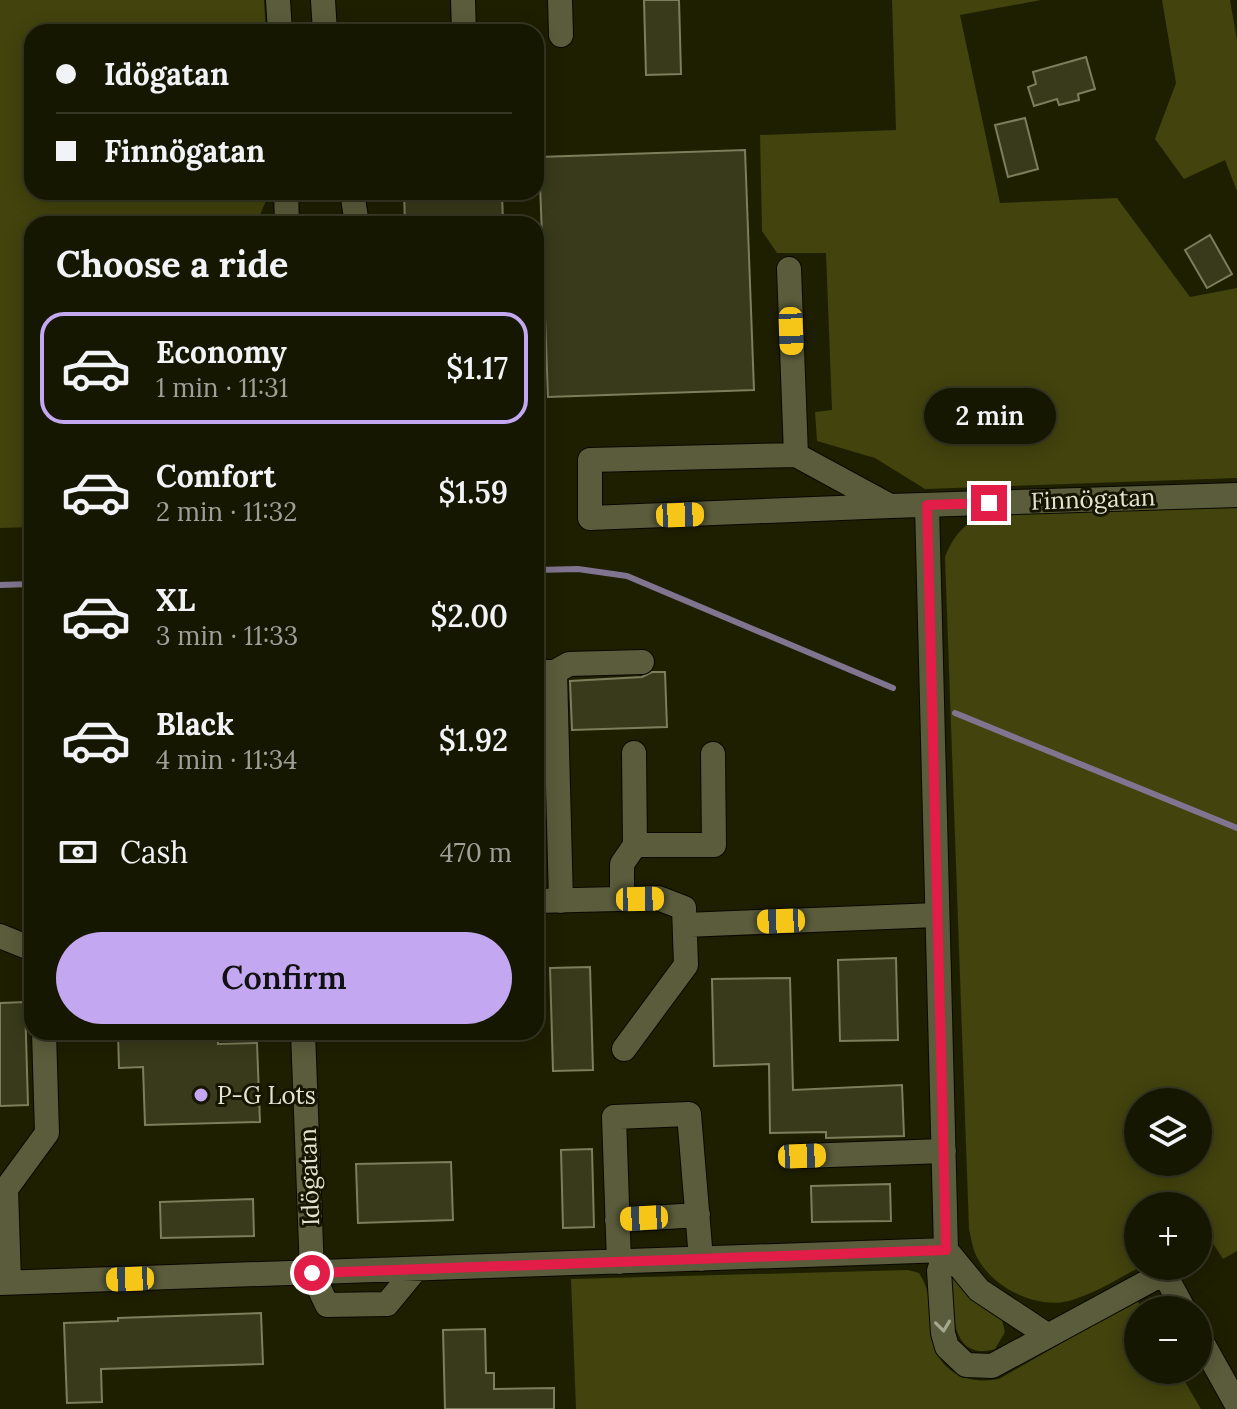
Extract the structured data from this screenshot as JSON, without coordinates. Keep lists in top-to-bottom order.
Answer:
{
  "streets": {
    "street": ["Finnögatan", "Idögatan"]
  },
  "places": ["P-G Lots"],
  "page": {
    "banner": ["Idögatan", "Finnögatan"],
    "heading": "Choose a ride",
    "list": [
      {
        "name": "Economy",
        "note": "1 min · 11:31",
        "value": "$1.17"
      },
      {
        "name": "Comfort",
        "note": "2 min · 11:32",
        "value": "$1.59"
      },
      {
        "name": "XL",
        "note": "3 min · 11:33",
        "value": "$2.00"
      },
      {
        "name": "Black",
        "note": "4 min · 11:34",
        "value": "$1.92"
      }
    ],
    "bubble": "2 min",
    "pay": ["Cash", "470 m"],
    "buttons": "Confirm",
    "map_buttons": ["+", "−"]
  }
}
